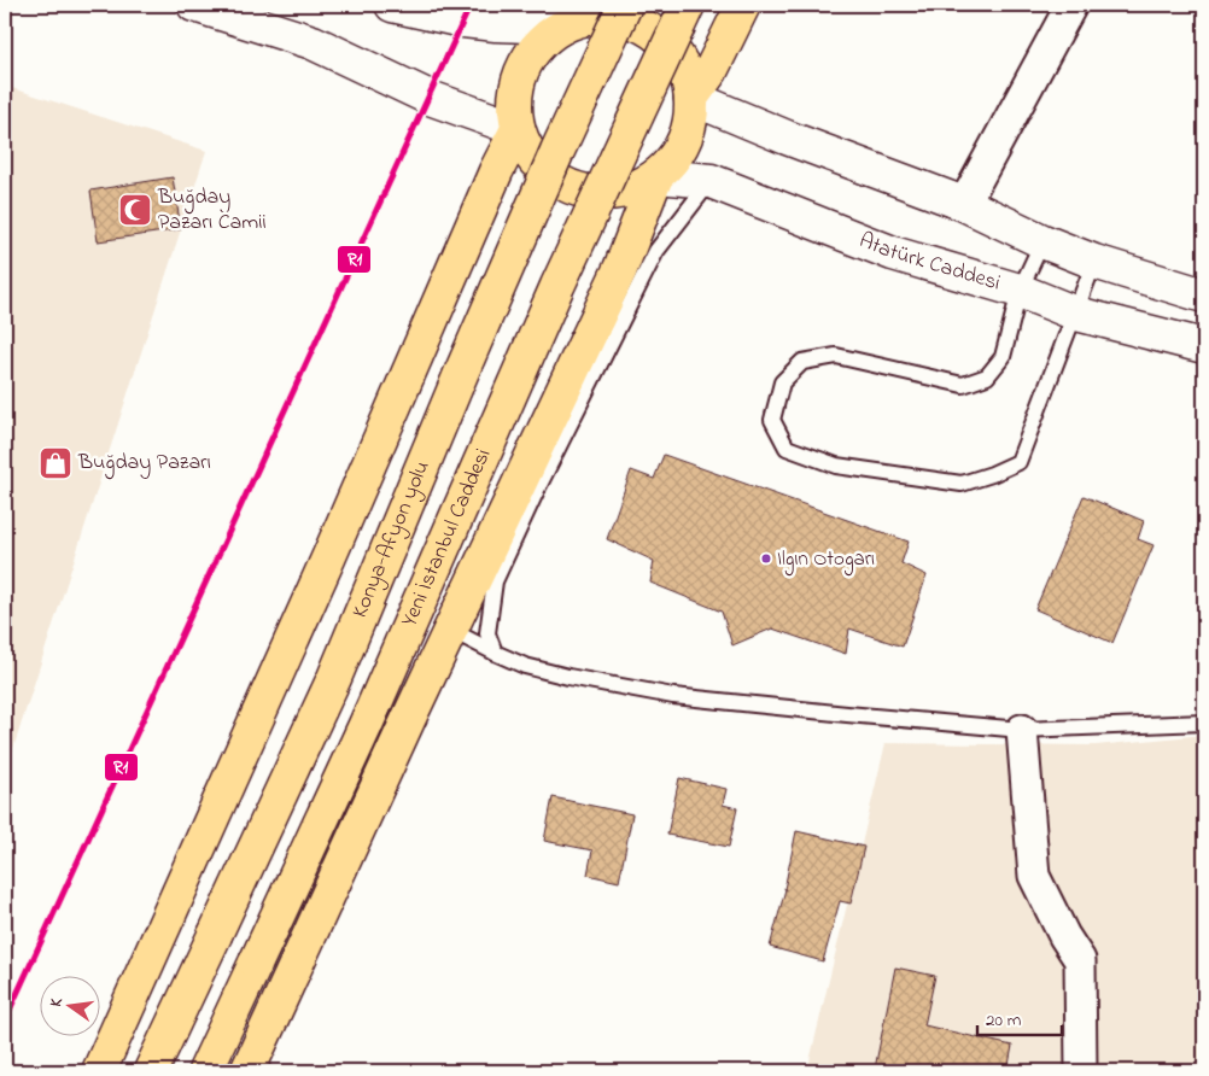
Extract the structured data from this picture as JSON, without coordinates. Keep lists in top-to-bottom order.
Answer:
{
  "streets": {
    "highway": ["Yeni İstanbul Caddesi", "Konya-Afyon yolu"],
    "main road": ["Atatürk Caddesi"]
  },
  "places": {
    "mosque": ["Buğday Pazarı Camii"],
    "shop": ["Buğday Pazarı"],
    "other": ["Ilgın Otogarı"]
  },
  "lines": ["transit line R1"],
  "scale_bar": "20 m",
  "north": "left"
}
